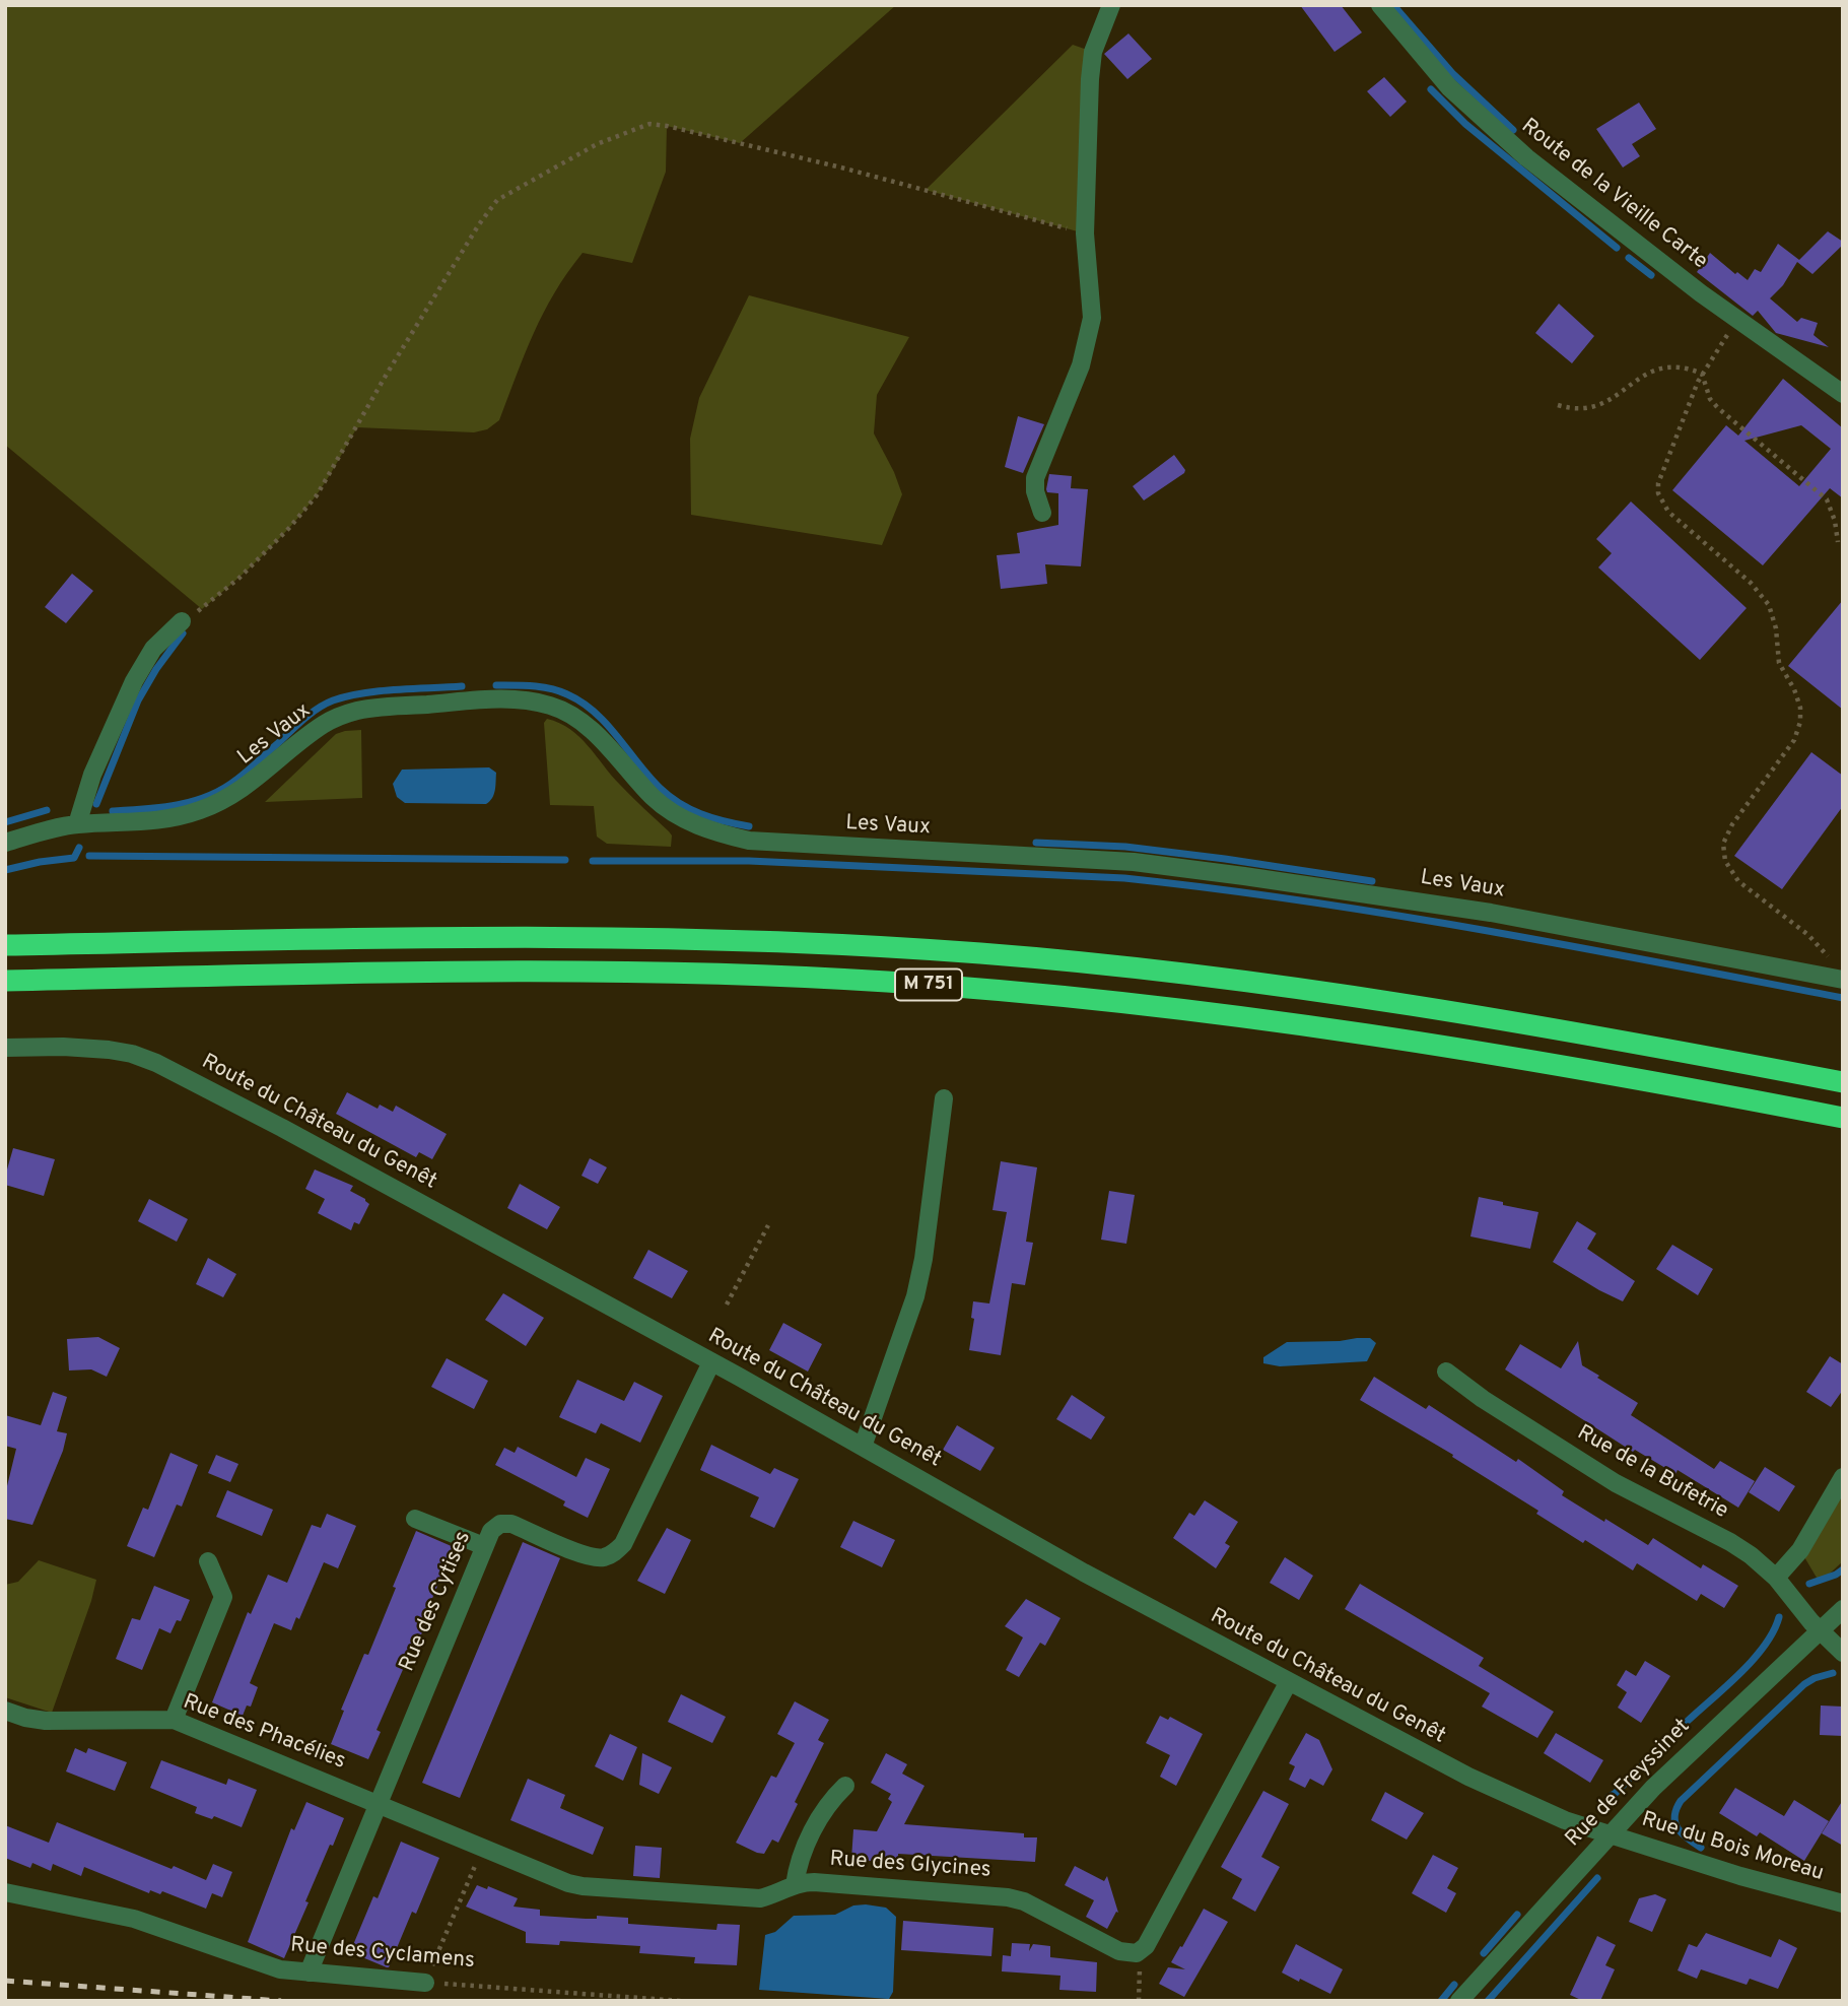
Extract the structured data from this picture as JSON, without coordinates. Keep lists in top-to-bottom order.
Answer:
{
  "streets": {
    "highway": ["M 751"],
    "street": [
      "Route de la Vieille Carte",
      "Les Vaux",
      "Route du Château du Genêt",
      "Rue de la Bufetrie",
      "Rue des Cytises",
      "Rue des Phacélies",
      "Rue de Freyssinet",
      "Rue du Bois Moreau",
      "Rue des Glycines",
      "Rue des Cyclamens"
    ]
  },
  "crossings": [
    ["Route du Château du Genêt", "Rue des Cytises"],
    ["Route du Château du Genêt", "Rue de Freyssinet"],
    ["Route du Château du Genêt", "Rue du Bois Moreau"],
    ["Rue de la Bufetrie", "Rue de Freyssinet"],
    ["Rue des Cytises", "Rue des Phacélies"],
    ["Rue des Cytises", "Rue des Glycines"],
    ["Rue des Cytises", "Rue des Cyclamens"],
    ["Rue des Phacélies", "Rue des Glycines"],
    ["Rue de Freyssinet", "Rue du Bois Moreau"]
  ]
}
